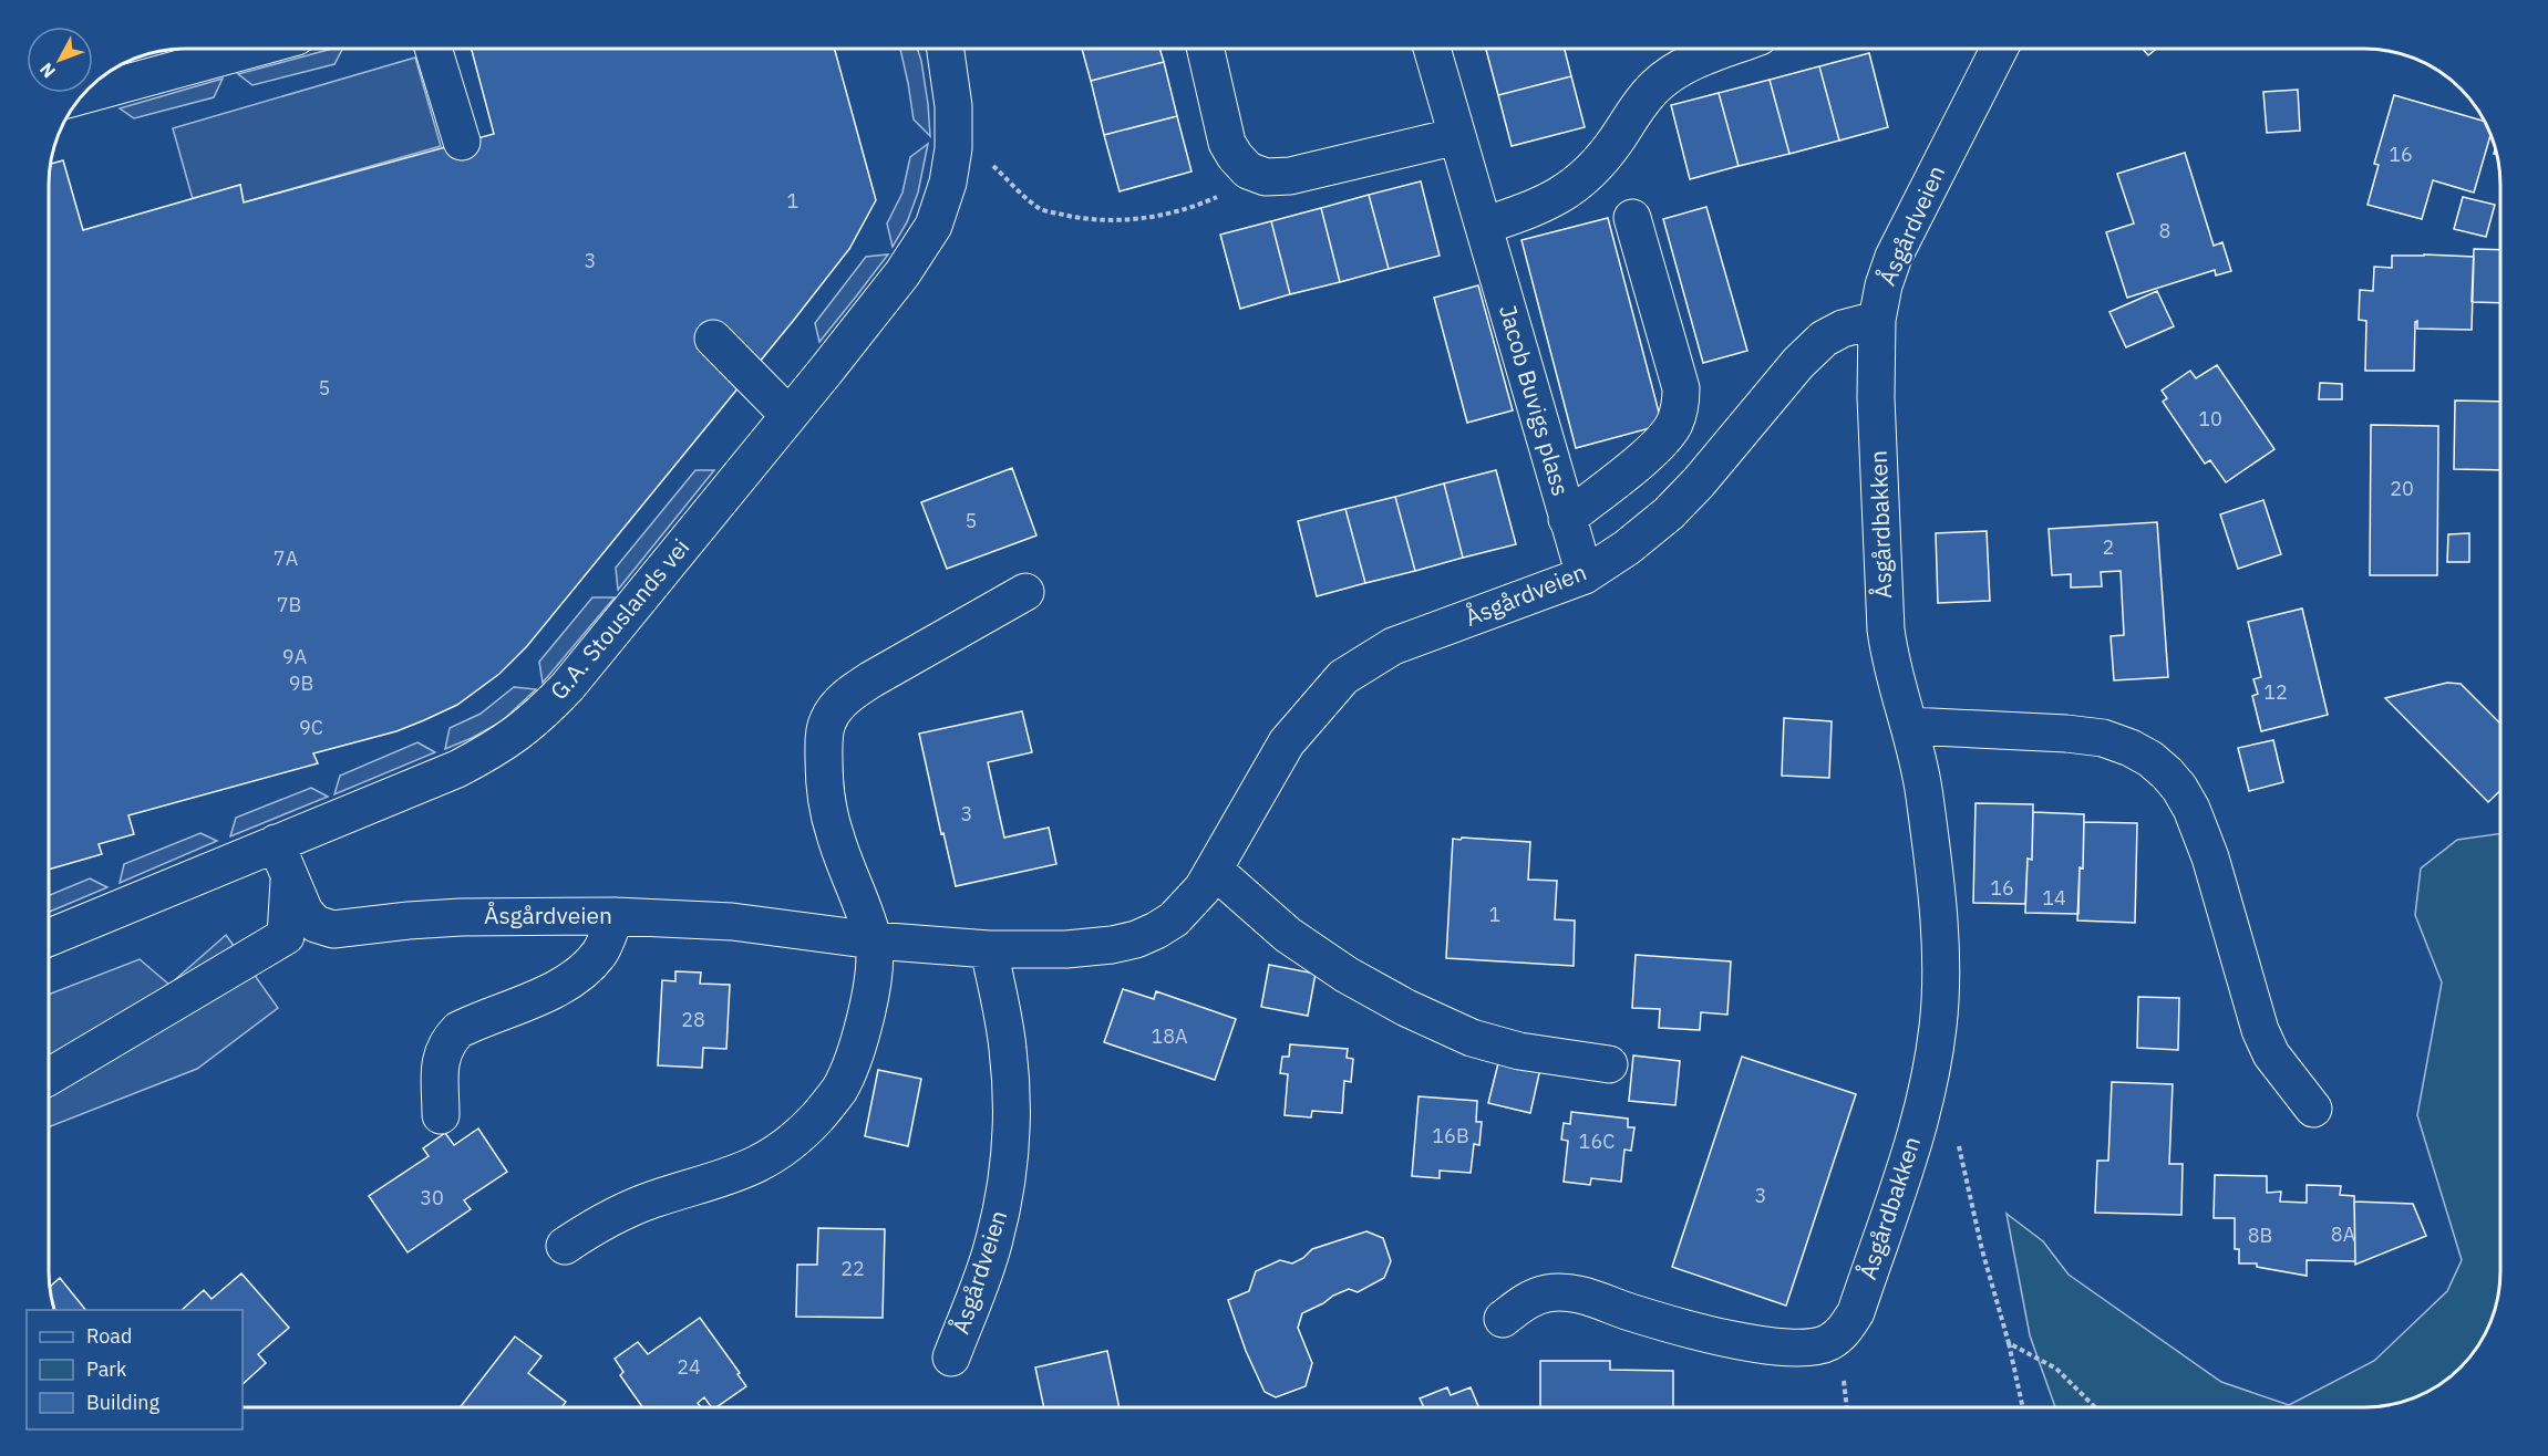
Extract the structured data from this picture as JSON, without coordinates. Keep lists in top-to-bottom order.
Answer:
{
  "streets": {
    "street": [
      "Åsgårdveien",
      "Jacob Buvigs plass",
      "Åsgårdbakken",
      "G.A. Stouslands vei"
    ]
  },
  "crossings": [
    ["Åsgårdveien", "Jacob Buvigs plass"],
    ["Åsgårdveien", "Åsgårdbakken"],
    ["Åsgårdveien", "G.A. Stouslands vei"]
  ],
  "house_numbers": [
    "16",
    "1",
    "8",
    "3",
    "5",
    "10",
    "20",
    "5",
    "2",
    "7A",
    "7B",
    "9A",
    "9B",
    "12",
    "9C",
    "3",
    "16",
    "14",
    "1",
    "28",
    "18A",
    "16B",
    "16C",
    "3",
    "30",
    "8A",
    "8B",
    "22",
    "24"
  ],
  "legend": ["Road", "Park", "Building"],
  "north": "bottom left"
}
